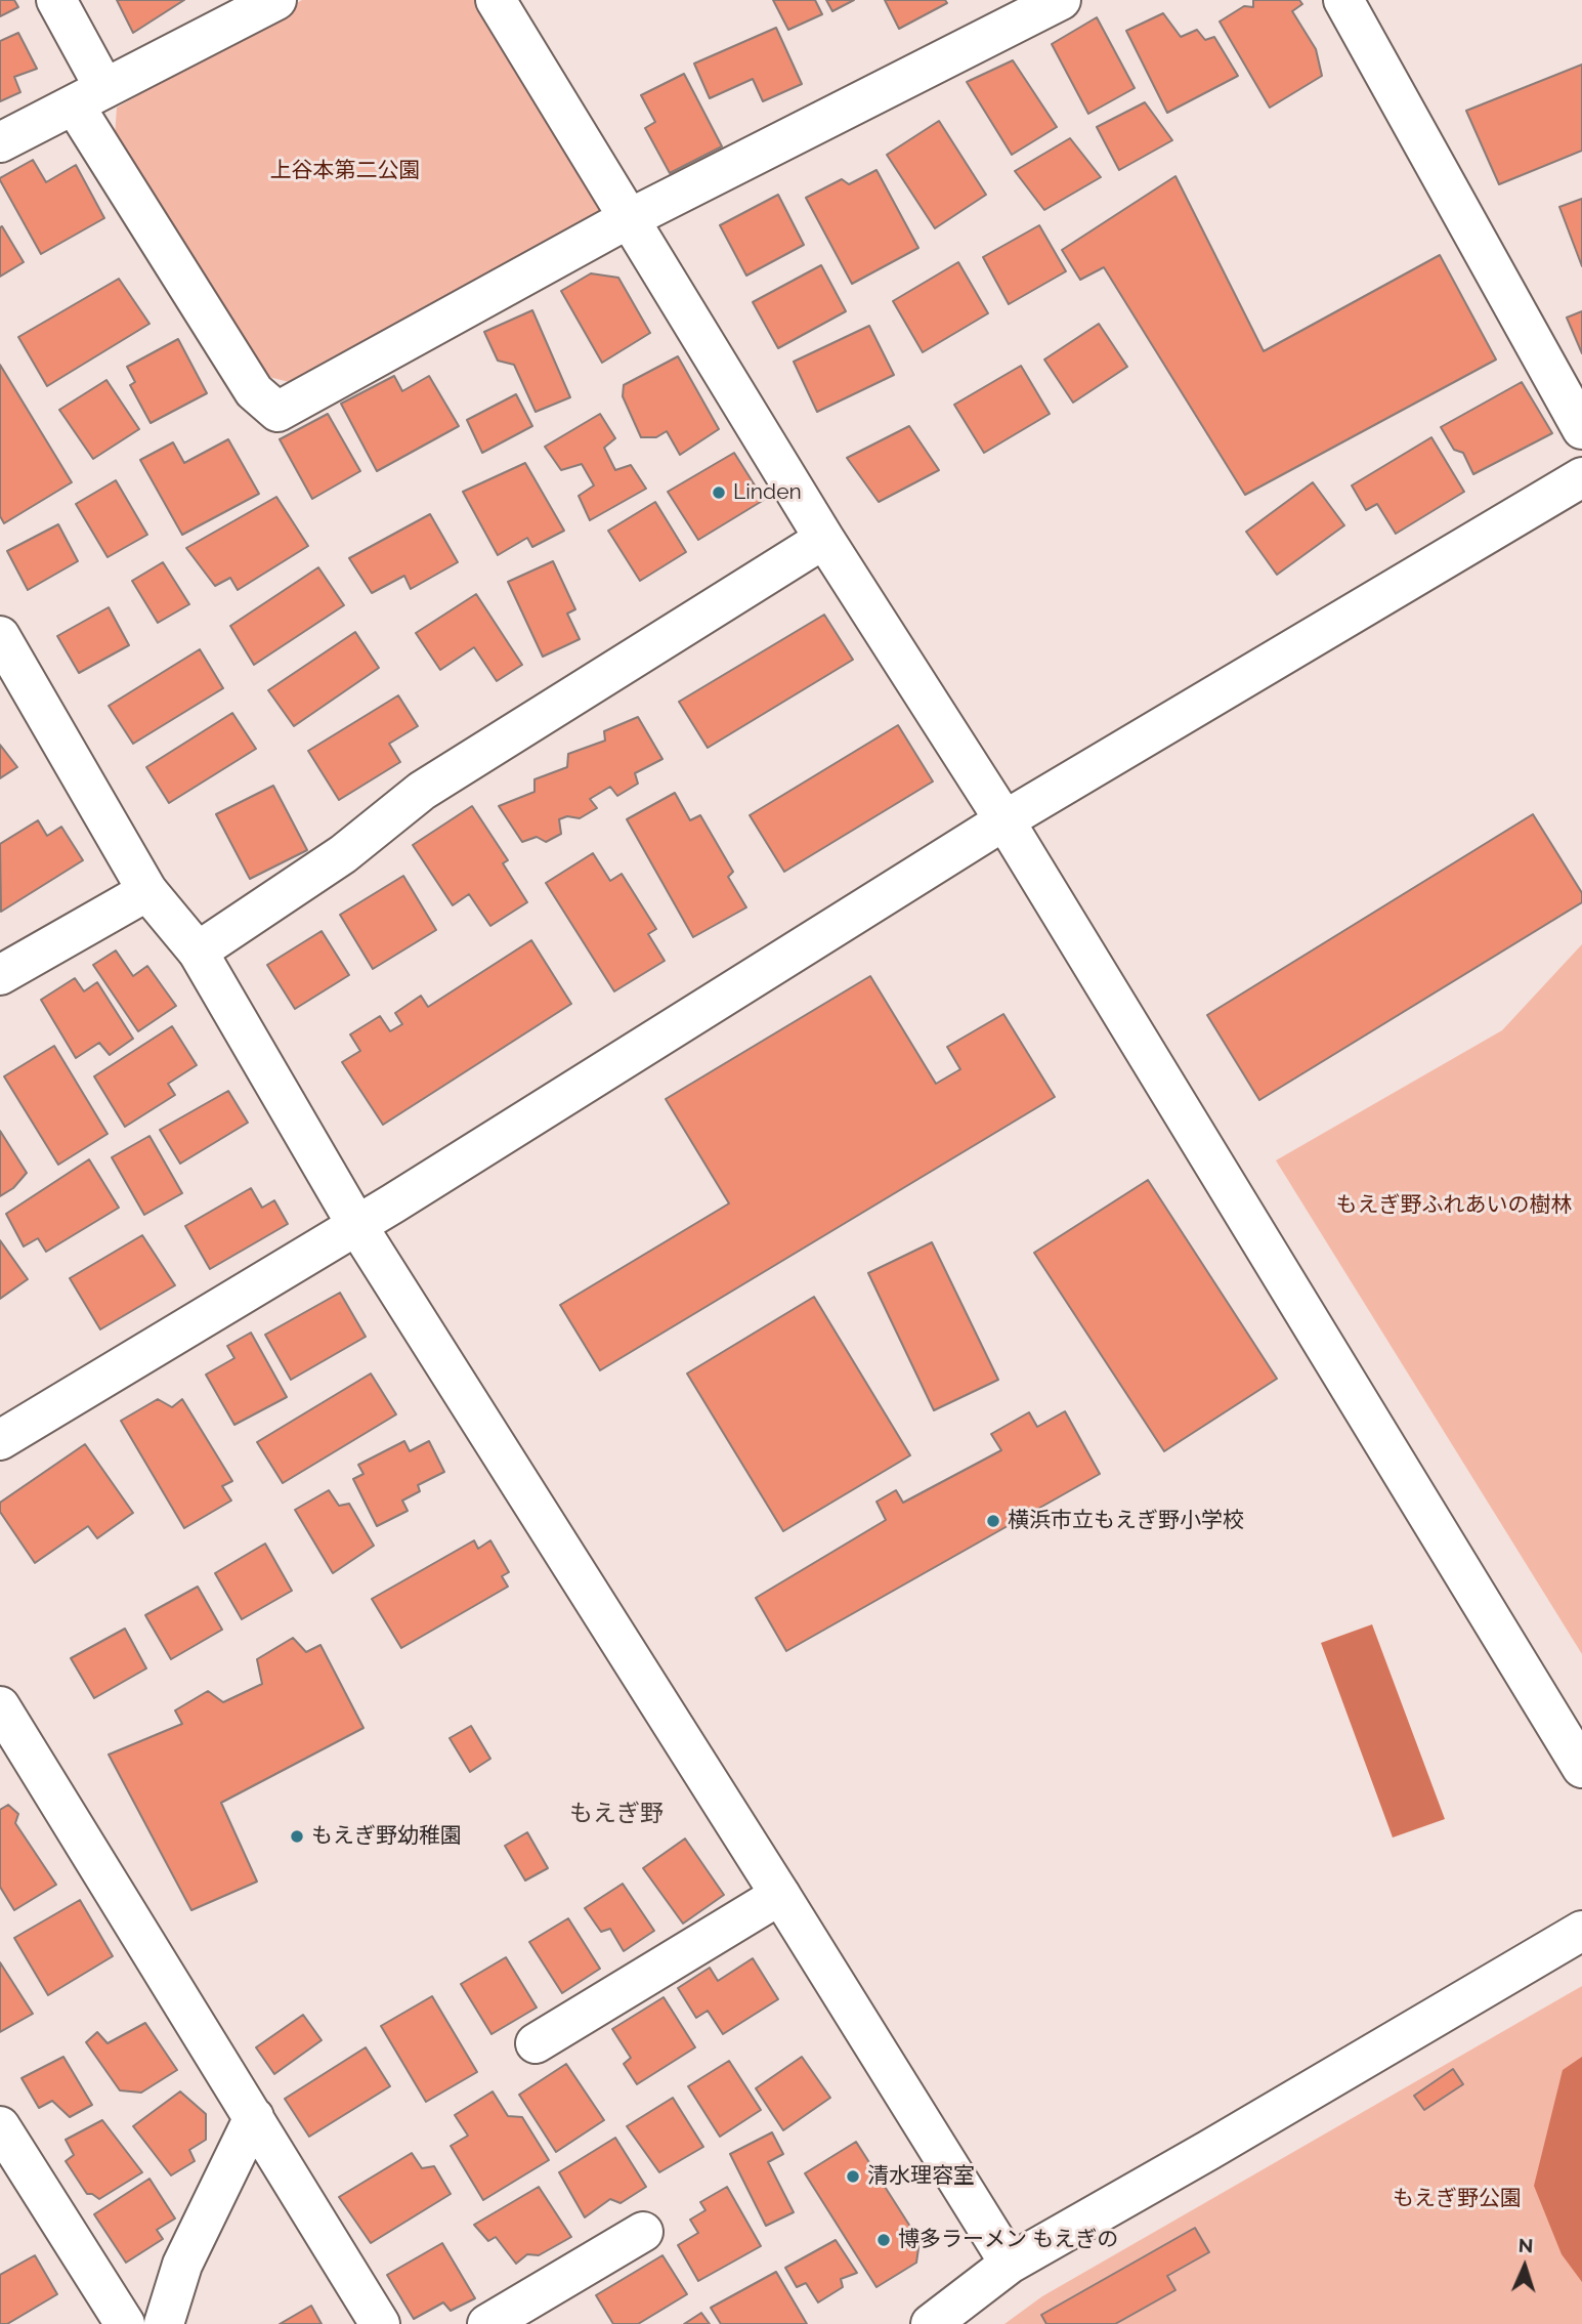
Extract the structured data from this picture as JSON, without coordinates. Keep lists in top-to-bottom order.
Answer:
{
  "districts": ["もえぎ野"],
  "parks": ["上谷本第二公園", "もえぎ野ふれあいの樹林", "もえぎ野公園"],
  "places": [
    "Linden",
    "横浜市立もえぎ野小学校",
    "もえぎ野幼稚園",
    "清水理容室",
    "博多ラーメン もえぎの"
  ],
  "north": "top"
}
